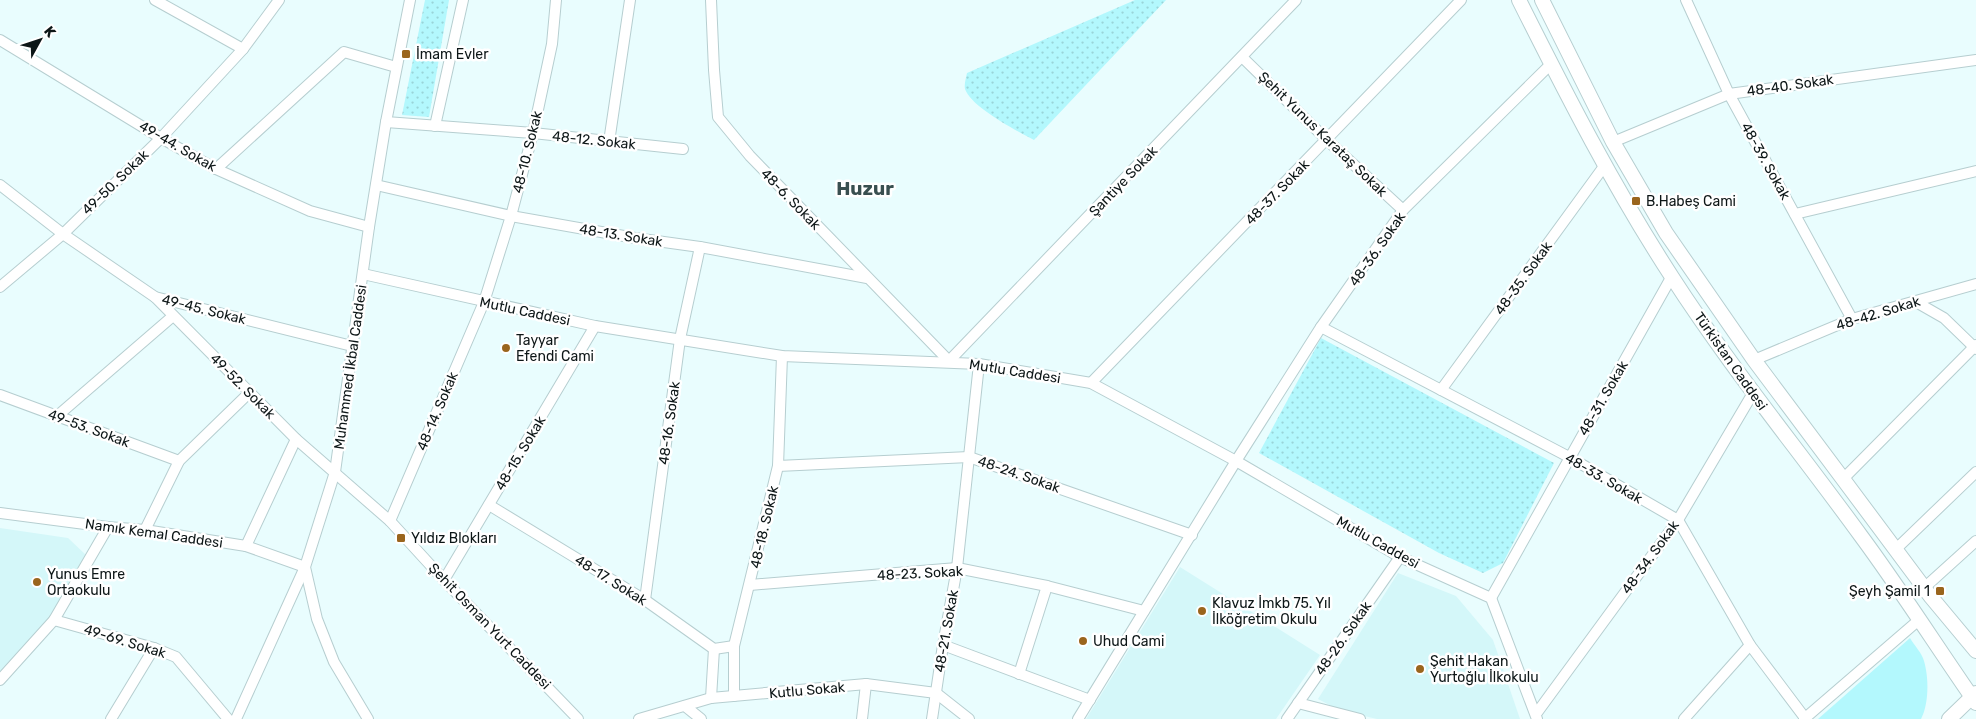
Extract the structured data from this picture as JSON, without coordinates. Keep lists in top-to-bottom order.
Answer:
{
  "streets": {
    "street": [
      "48-40. Sokak",
      "Şehit Yunus Karataş Sokak",
      "48-12. Sokak",
      "49-44. Sokak",
      "48-10. Sokak",
      "48-39. Sokak",
      "Şantiye Sokak",
      "49-50. Sokak",
      "48-37. Sokak",
      "48-6. Sokak",
      "48-13. Sokak",
      "48-36. Sokak",
      "48-35. Sokak",
      "49-45. Sokak",
      "Mutlu Caddesi",
      "48-42. Sokak",
      "Türkistan Caddesi",
      "Muhammed İkbal Caddesi",
      "49-52. Sokak",
      "48-31. Sokak",
      "48-14. Sokak",
      "48-16. Sokak",
      "49-53. Sokak",
      "48-15. Sokak",
      "48-24. Sokak",
      "48-33. Sokak",
      "48-18. Sokak",
      "Namık Kemal Caddesi",
      "48-34. Sokak",
      "48-23. Sokak",
      "48-17. Sokak",
      "Şehit Osman Yurt Caddesi",
      "48-21. Sokak",
      "48-26. Sokak",
      "49-69. Sokak",
      "Kutlu Sokak"
    ]
  },
  "crossings": [
    ["48-40. Sokak", "48-39. Sokak"],
    ["48-40. Sokak", "Türkistan Caddesi"],
    ["Şehit Yunus Karataş Sokak", "Şantiye Sokak"],
    ["Şehit Yunus Karataş Sokak", "48-37. Sokak"],
    ["Şehit Yunus Karataş Sokak", "48-36. Sokak"],
    ["48-12. Sokak", "48-10. Sokak"],
    ["48-12. Sokak", "Muhammed İkbal Caddesi"],
    ["49-44. Sokak", "49-50. Sokak"],
    ["49-44. Sokak", "Muhammed İkbal Caddesi"],
    ["48-10. Sokak", "48-13. Sokak"],
    ["48-10. Sokak", "Mutlu Caddesi"],
    ["48-10. Sokak", "48-14. Sokak"],
    ["48-39. Sokak", "48-42. Sokak"],
    ["Şantiye Sokak", "48-6. Sokak"],
    ["Şantiye Sokak", "Mutlu Caddesi"],
    ["49-50. Sokak", "49-45. Sokak"],
    ["48-37. Sokak", "Mutlu Caddesi"],
    ["48-6. Sokak", "48-13. Sokak"],
    ["48-6. Sokak", "Mutlu Caddesi"],
    ["48-13. Sokak", "Muhammed İkbal Caddesi"],
    ["48-13. Sokak", "48-16. Sokak"],
    ["48-36. Sokak", "Mutlu Caddesi"],
    ["48-36. Sokak", "Türkistan Caddesi"],
    ["48-36. Sokak", "48-24. Sokak"],
    ["48-36. Sokak", "48-33. Sokak"],
    ["48-36. Sokak", "48-23. Sokak"],
    ["48-35. Sokak", "Türkistan Caddesi"],
    ["48-35. Sokak", "48-33. Sokak"],
    ["49-45. Sokak", "Muhammed İkbal Caddesi"],
    ["49-45. Sokak", "49-52. Sokak"],
    ["Mutlu Caddesi", "Muhammed İkbal Caddesi"],
    ["Mutlu Caddesi", "48-31. Sokak"],
    ["Mutlu Caddesi", "48-14. Sokak"],
    ["Mutlu Caddesi", "48-16. Sokak"],
    ["Mutlu Caddesi", "48-15. Sokak"],
    ["Mutlu Caddesi", "48-18. Sokak"],
    ["Mutlu Caddesi", "48-21. Sokak"],
    ["Mutlu Caddesi", "48-26. Sokak"],
    ["48-42. Sokak", "Türkistan Caddesi"],
    ["Türkistan Caddesi", "48-31. Sokak"],
    ["Türkistan Caddesi", "48-34. Sokak"],
    ["Muhammed İkbal Caddesi", "49-52. Sokak"],
    ["Muhammed İkbal Caddesi", "Namık Kemal Caddesi"],
    ["Muhammed İkbal Caddesi", "Şehit Osman Yurt Caddesi"],
    ["49-52. Sokak", "Şehit Osman Yurt Caddesi"],
    ["48-31. Sokak", "48-33. Sokak"],
    ["48-14. Sokak", "Şehit Osman Yurt Caddesi"],
    ["48-16. Sokak", "48-17. Sokak"],
    ["48-15. Sokak", "48-17. Sokak"],
    ["48-15. Sokak", "Şehit Osman Yurt Caddesi"],
    ["48-24. Sokak", "48-18. Sokak"],
    ["48-24. Sokak", "48-21. Sokak"],
    ["48-33. Sokak", "48-34. Sokak"],
    ["48-18. Sokak", "48-23. Sokak"],
    ["48-18. Sokak", "Kutlu Sokak"],
    ["48-23. Sokak", "48-21. Sokak"],
    ["48-21. Sokak", "Kutlu Sokak"]
  ],
  "districts": ["Huzur"],
  "places": {
    "transit": [
      "İmam Evler",
      "B.Habeş Cami",
      "Yıldız Blokları",
      "Şeyh Şamil 1"
    ],
    "other": [
      "Tayyar Efendi Cami",
      "Yunus Emre Ortaokulu",
      "Klavuz İmkb 75. Yıl İlköğretim Okulu",
      "Uhud Cami",
      "Şehit Hakan Yurtoğlu İlkokulu"
    ]
  },
  "north": "top right"
}
